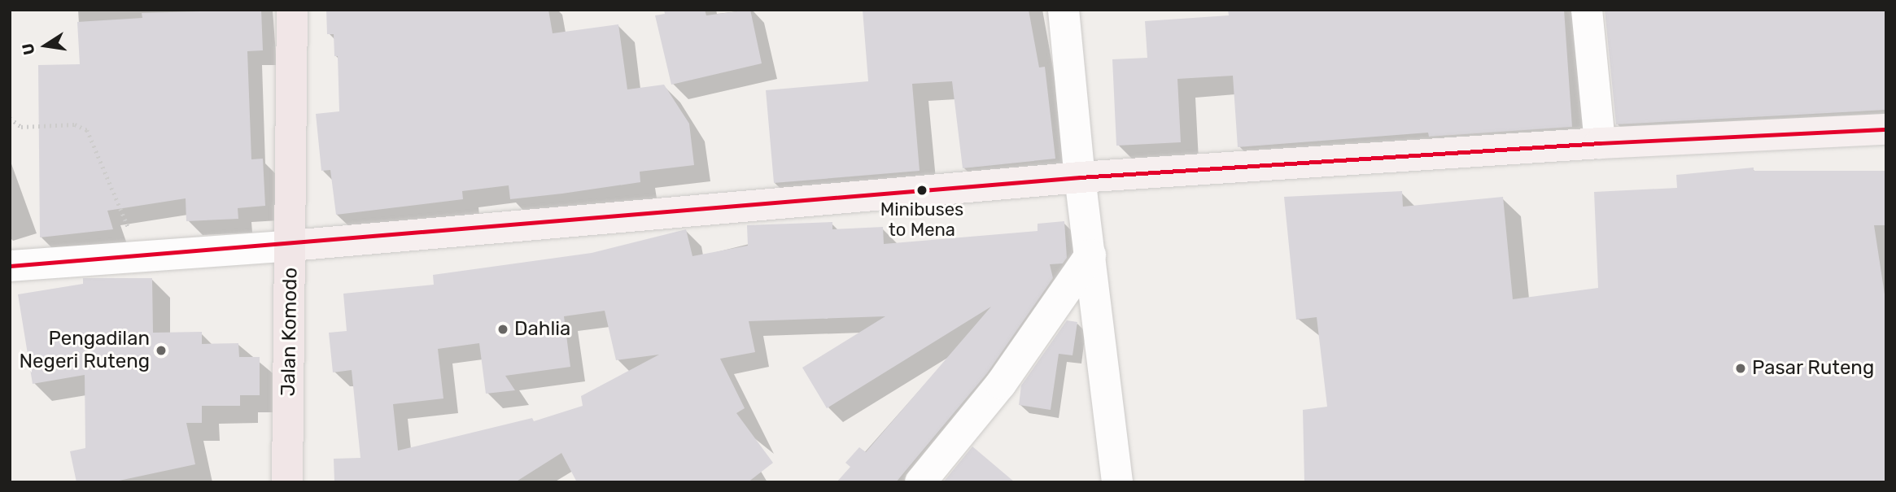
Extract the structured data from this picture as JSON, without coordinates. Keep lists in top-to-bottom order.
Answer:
{
  "streets": {
    "highway": ["Jalan Komodo"]
  },
  "places": [
    "Minibuses to Mena",
    "Dahlia",
    "Pengadilan Negeri Ruteng",
    "Pasar Ruteng"
  ],
  "north": "left"
}
